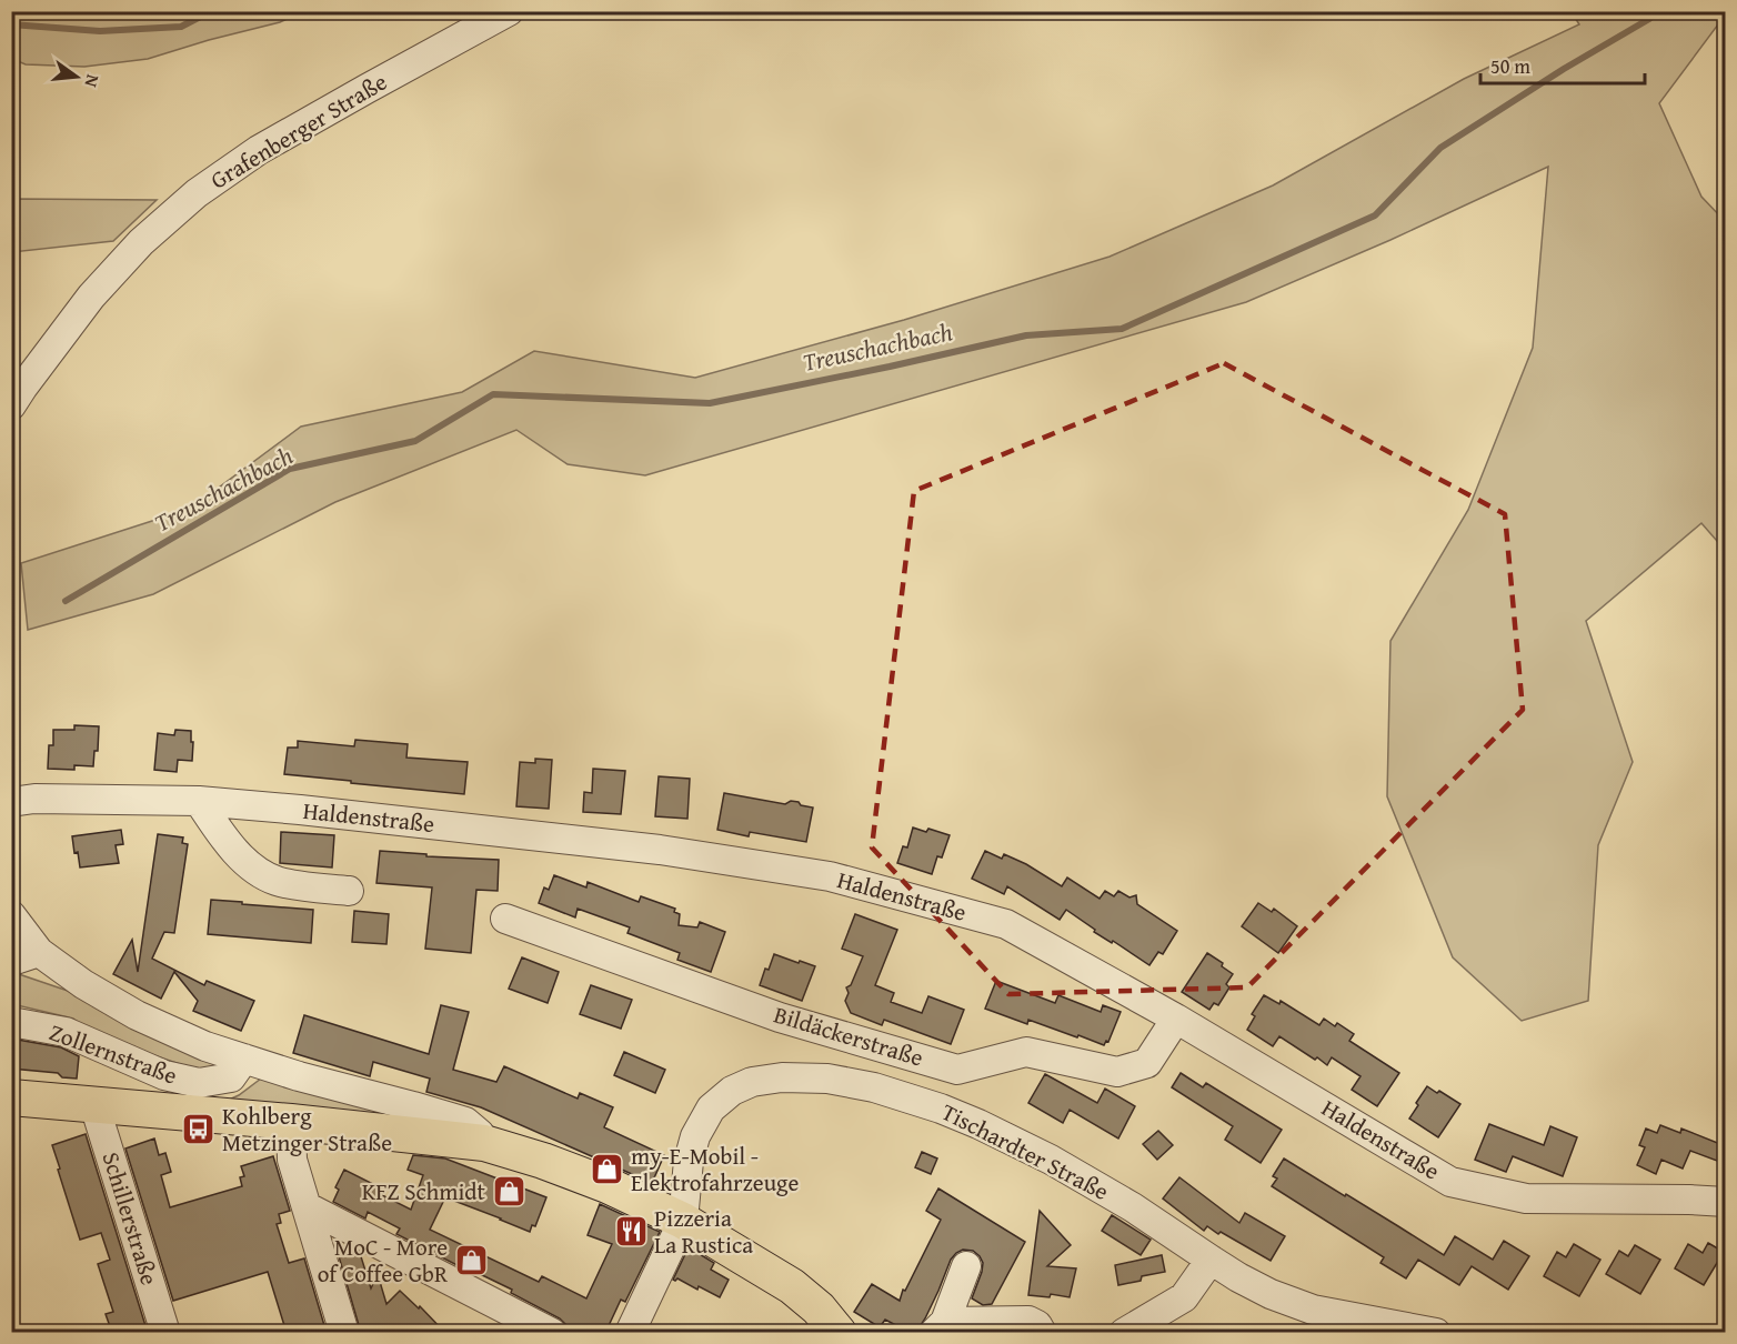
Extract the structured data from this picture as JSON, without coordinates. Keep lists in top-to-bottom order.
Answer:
{
  "streets": {
    "street": [
      "Grafenberger Straße",
      "Haldenstraße",
      "Bildäckerstraße",
      "Zollernstraße",
      "Tischardter Straße",
      "Schillerstraße"
    ]
  },
  "crossings": [
    ["Haldenstraße", "Bildäckerstraße"]
  ],
  "water": ["Treuschachbach"],
  "places": {
    "bus stop": ["Kohlberg Metzinger Straße"],
    "shop": ["my-E-Mobil - Elektrofahrzeuge", "KFZ Schmidt", "MoC - More of Coffee GbR"],
    "restaurant": ["Pizzeria La Rustica"]
  },
  "scale_bar": "50 m",
  "north": "right"
}
